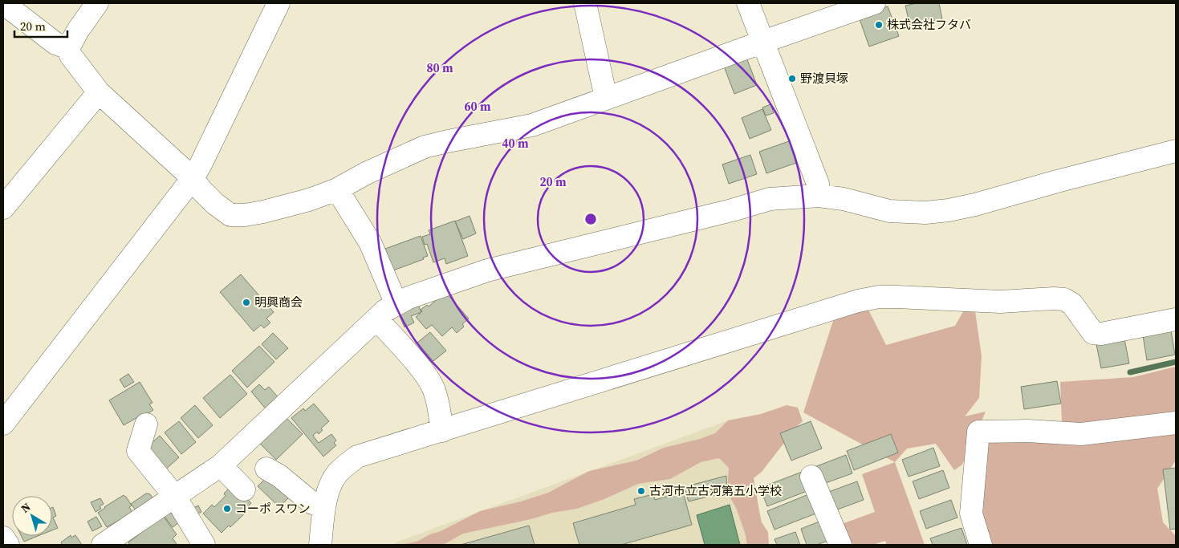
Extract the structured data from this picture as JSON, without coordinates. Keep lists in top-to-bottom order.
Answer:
{
  "places": [
    "株式会社フタバ",
    "野渡貝塚",
    "明興商会",
    "古河市立古河第五小学校",
    "コーポ スワン"
  ],
  "scale_bar": "20 m",
  "north": "top left",
  "rings": [
    "80 m",
    "60 m",
    "40 m",
    "20 m"
  ]
}
